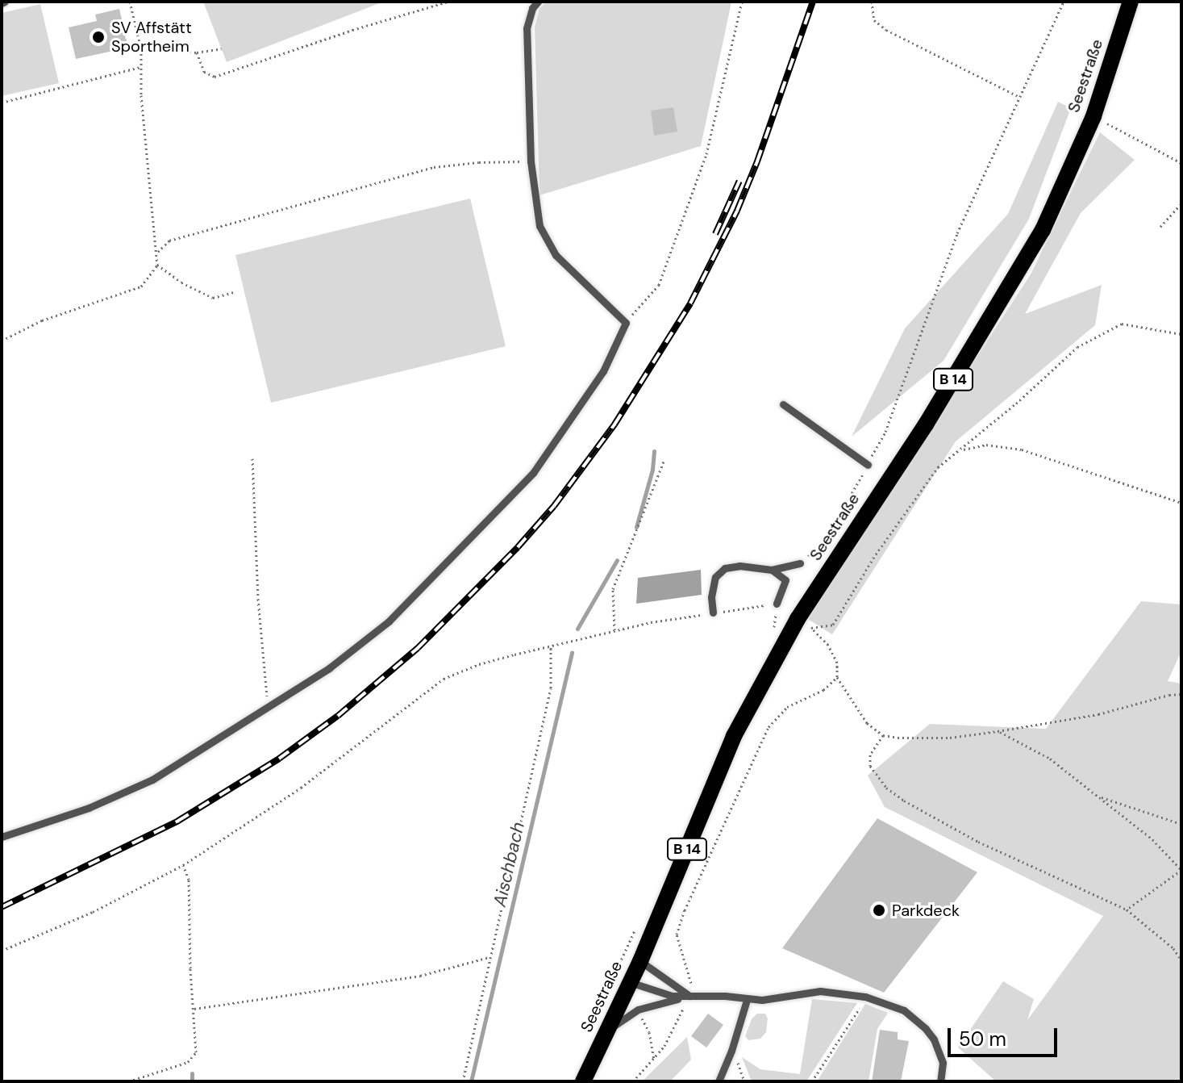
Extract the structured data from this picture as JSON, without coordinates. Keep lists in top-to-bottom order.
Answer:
{
  "streets": {
    "main road": ["Seestraße", "B 14"]
  },
  "water": ["Aischbach"],
  "places": ["SV Affstätt Sportheim", "Parkdeck"],
  "scale_bar": "50 m"
}
